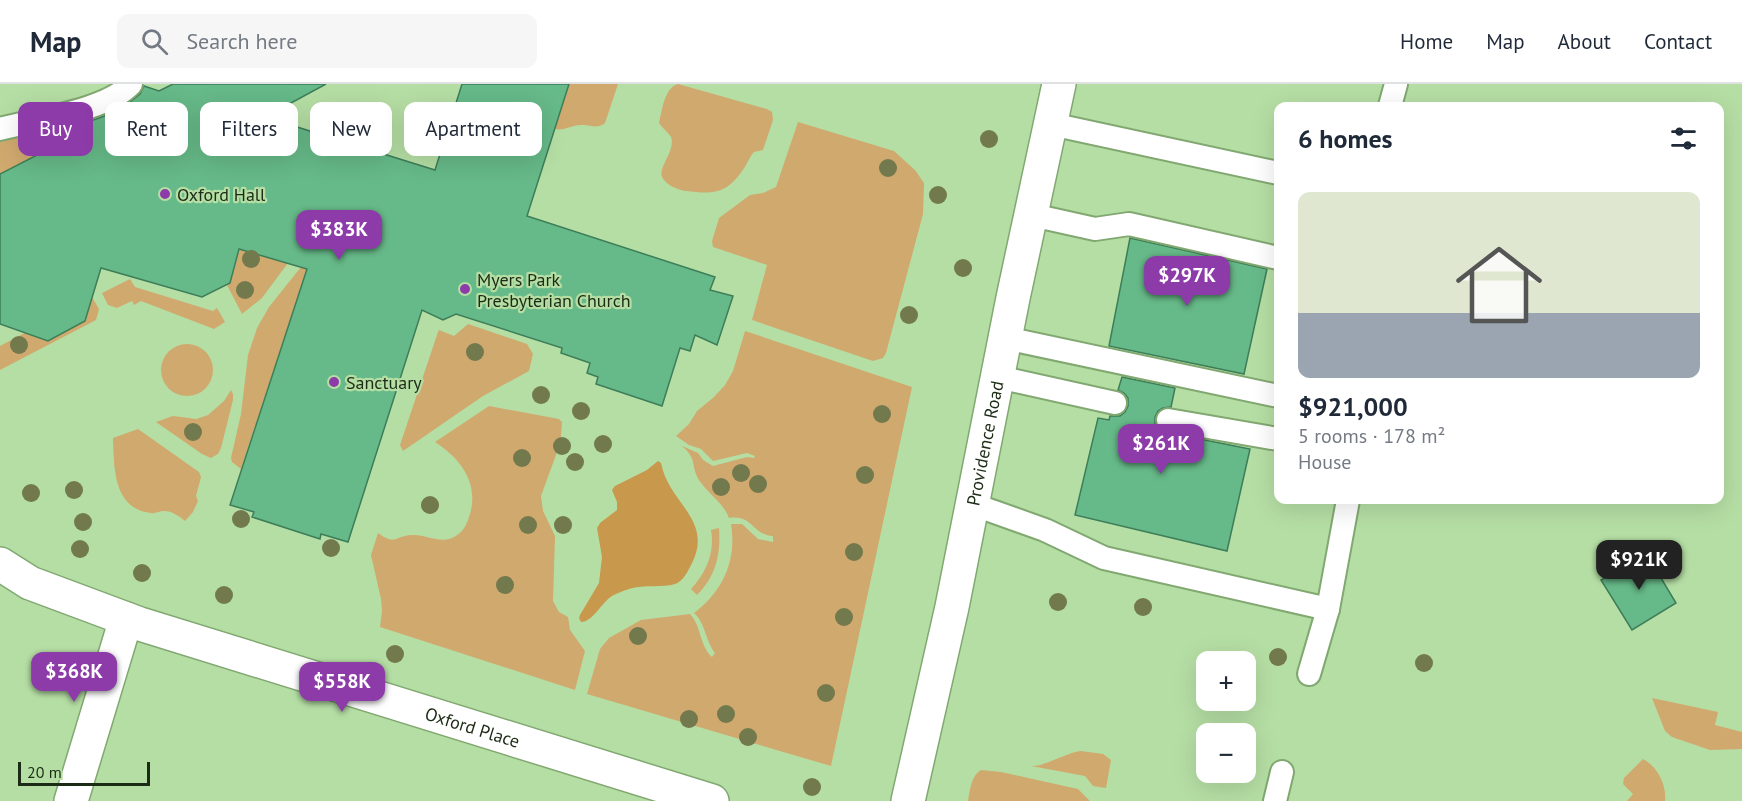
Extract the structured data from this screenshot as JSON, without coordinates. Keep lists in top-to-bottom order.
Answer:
{
  "streets": {
    "street": ["Providence Road", "Oxford Place"]
  },
  "places": ["Oxford Hall", "Myers Park Presbyterian Church", "Sanctuary"],
  "scale_bar": "20 m",
  "page": {
    "header": "Map",
    "search": "Search here",
    "nav": [
      "Home",
      "Map",
      "About",
      "Contact"
    ],
    "chip": [
      "Buy",
      "Rent",
      "Filters",
      "New",
      "Apartment"
    ],
    "heading": "6 homes",
    "list": [
      {
        "name": "$921,000",
        "note": "5 rooms · 178 m² · House"
      }
    ],
    "price": [
      "$383K",
      "$297K",
      "$261K",
      "$921K",
      "$368K",
      "$558K"
    ],
    "map_buttons": ["+", "−"],
    "scale": "20 m"
  }
}
